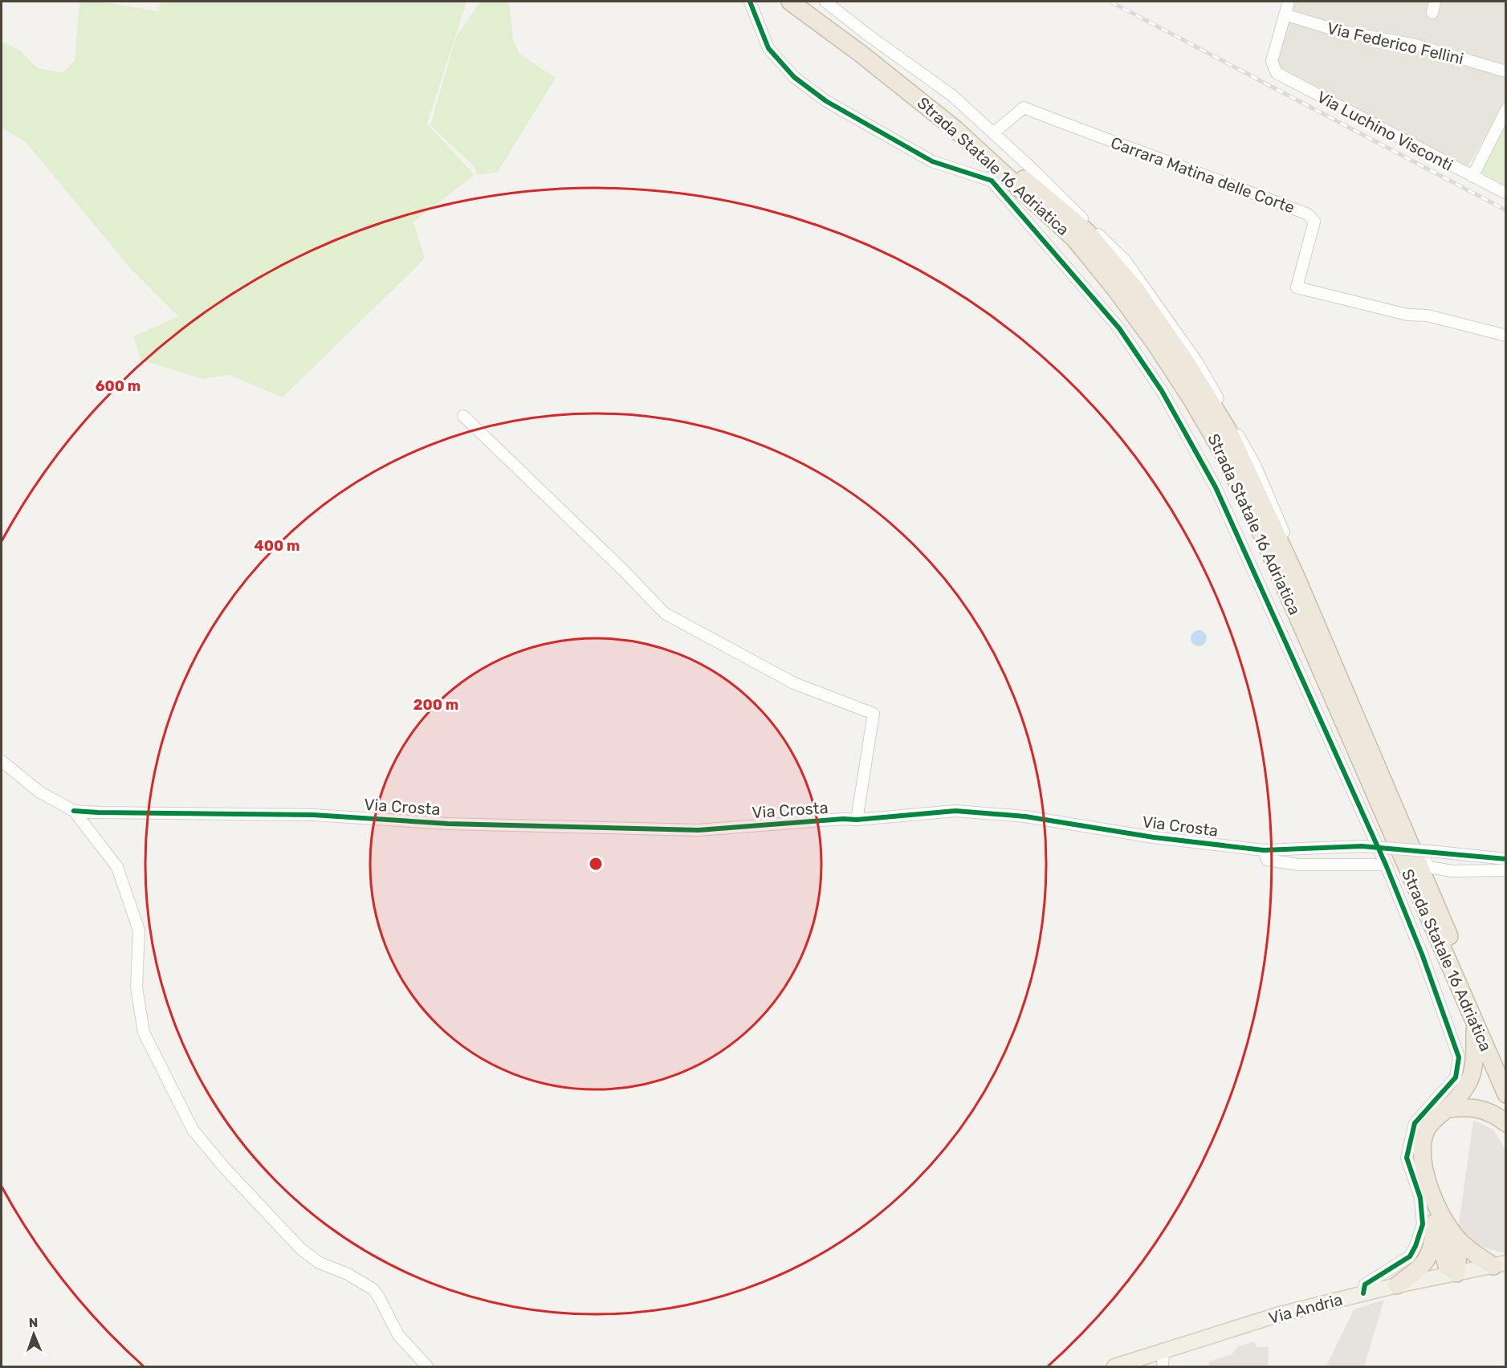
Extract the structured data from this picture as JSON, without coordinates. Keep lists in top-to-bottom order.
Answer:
{
  "streets": {
    "highway": ["Strada Statale 16 Adriatica"],
    "main road": ["Via Andria"],
    "street": [
      "Via Federico Fellini",
      "Via Luchino Visconti",
      "Carrara Matina delle Corte",
      "Via Crosta"
    ]
  },
  "crossings": [
    ["Via Federico Fellini", "Via Luchino Visconti"]
  ],
  "north": "top",
  "rings": ["600 m", "400 m", "200 m"]
}
